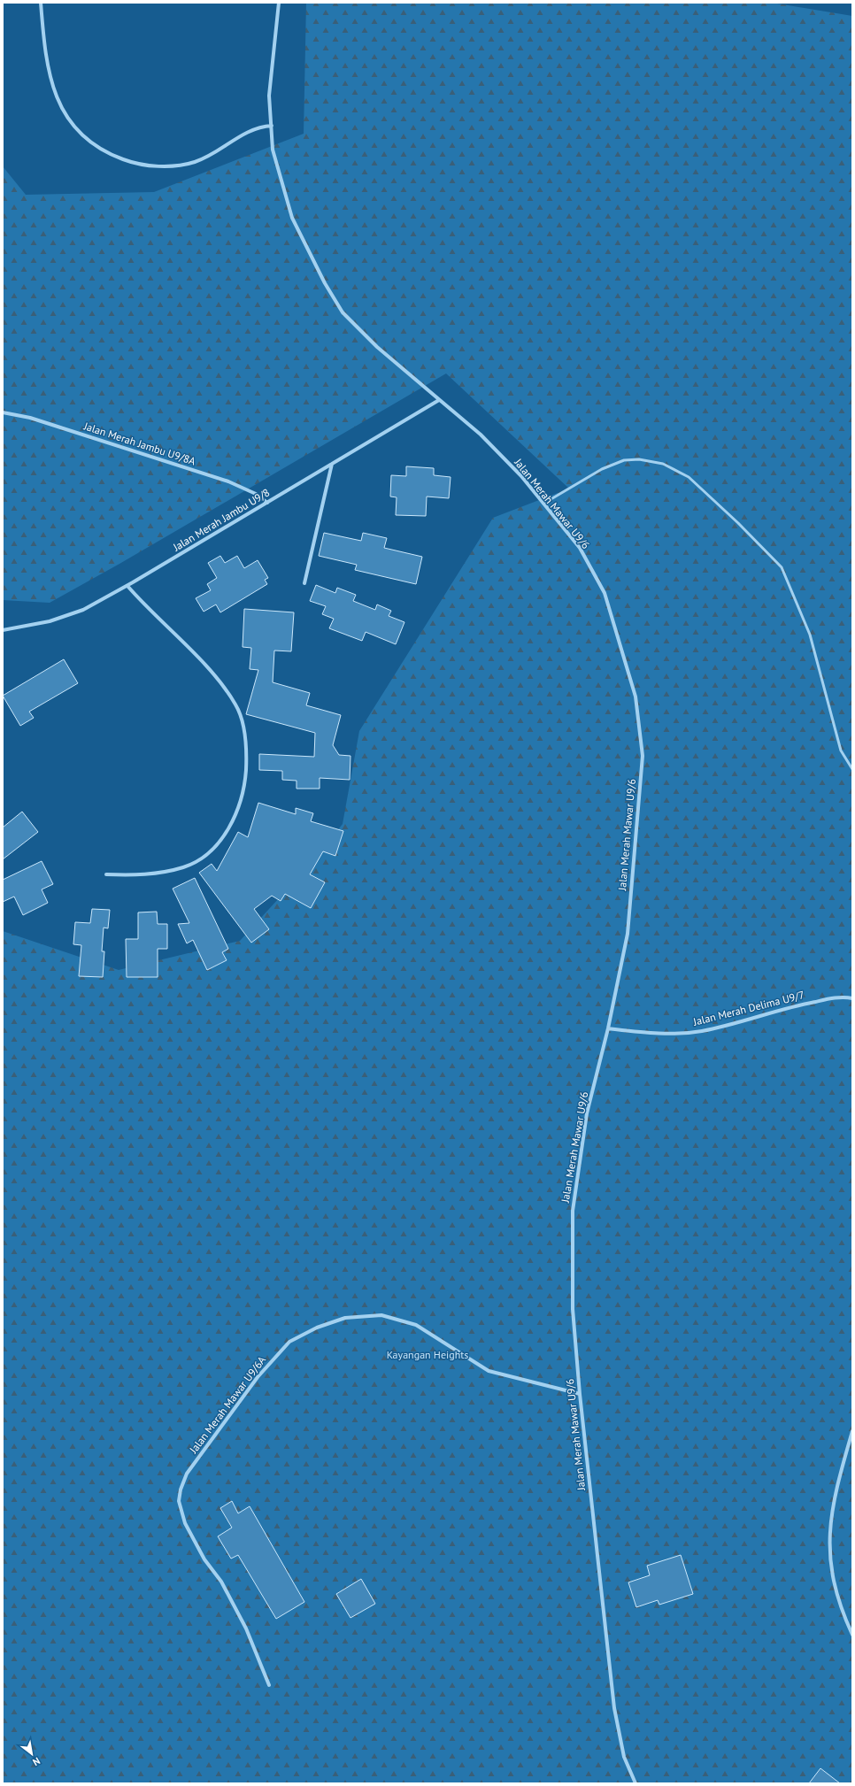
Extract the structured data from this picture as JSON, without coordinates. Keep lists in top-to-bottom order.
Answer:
{
  "streets": {
    "street": [
      "Jalan Merah Jambu U9/8A",
      "Jalan Merah Mawar U9/6",
      "Jalan Merah Jambu U9/8",
      "Jalan Merah Delima U9/7",
      "Jalan Merah Mawar U9/6A"
    ]
  },
  "crossings": [
    ["Jalan Merah Jambu U9/8A", "Jalan Merah Jambu U9/8"],
    ["Jalan Merah Mawar U9/6", "Jalan Merah Jambu U9/8"],
    ["Jalan Merah Mawar U9/6", "Jalan Merah Delima U9/7"],
    ["Jalan Merah Mawar U9/6", "Jalan Merah Mawar U9/6A"]
  ],
  "parks": ["Kayangan Heights"],
  "north": "bottom right"
}
